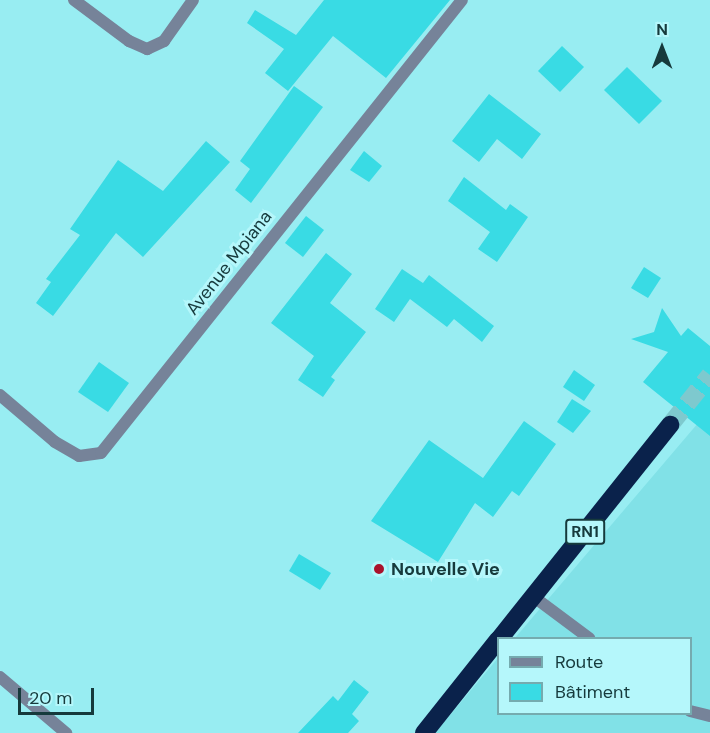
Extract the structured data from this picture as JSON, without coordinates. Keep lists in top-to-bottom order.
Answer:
{
  "streets": {
    "highway": ["RN1"],
    "street": ["Avenue Mpiana"]
  },
  "places": ["Nouvelle Vie"],
  "legend": ["Route", "Bâtiment"],
  "scale_bar": "20 m",
  "north": "top"
}
